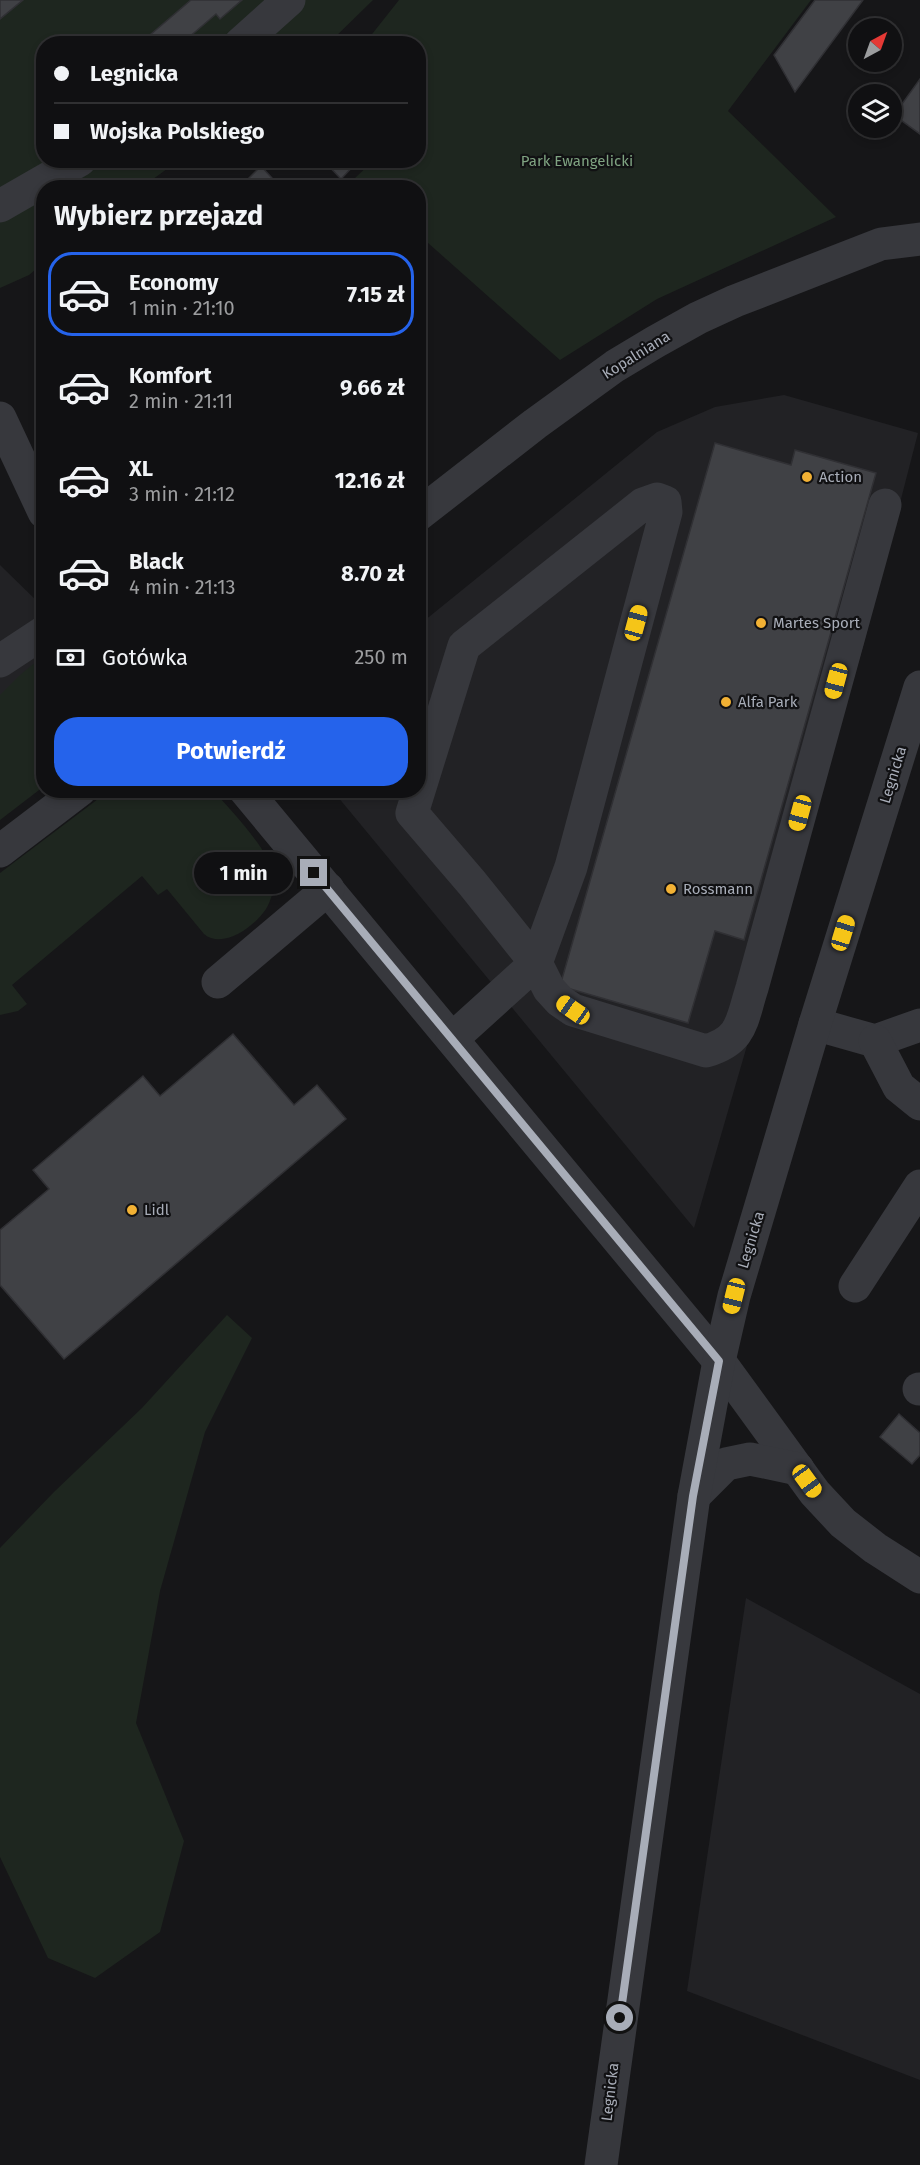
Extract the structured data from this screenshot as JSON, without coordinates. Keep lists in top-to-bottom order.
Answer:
{
  "streets": {
    "street": ["Kopalniana", "Legnicka"]
  },
  "parks": ["Park Ewangelicki"],
  "places": [
    "Action",
    "Martes Sport",
    "Alfa Park",
    "Rossmann",
    "Lidl"
  ],
  "north": "top right",
  "page": {
    "banner": ["Legnicka", "Wojska Polskiego"],
    "heading": "Wybierz przejazd",
    "list": [
      {
        "name": "Economy",
        "note": "1 min · 21:10",
        "value": "7.15 zł"
      },
      {
        "name": "Komfort",
        "note": "2 min · 21:11",
        "value": "9.66 zł"
      },
      {
        "name": "XL",
        "note": "3 min · 21:12",
        "value": "12.16 zł"
      },
      {
        "name": "Black",
        "note": "4 min · 21:13",
        "value": "8.70 zł"
      }
    ],
    "pay": ["Gotówka", "250 m"],
    "buttons": "Potwierdź",
    "bubble": "1 min"
  }
}
